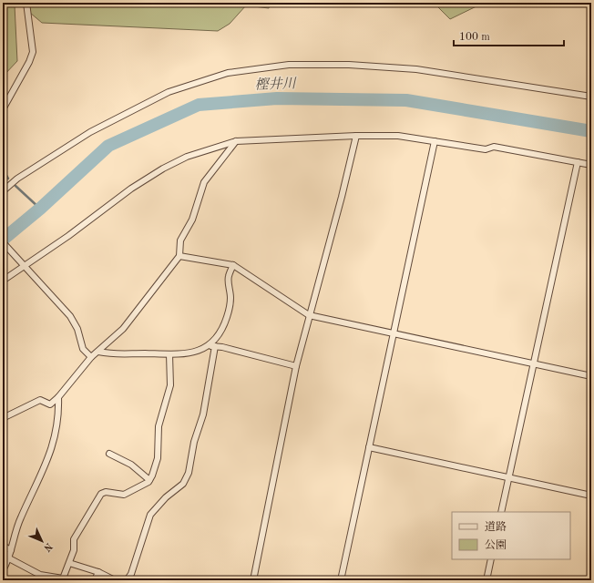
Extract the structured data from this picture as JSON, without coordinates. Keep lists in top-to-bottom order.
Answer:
{
  "water": ["樫井川"],
  "legend": ["道路", "公園"],
  "scale_bar": "100 m",
  "north": "bottom right"
}
